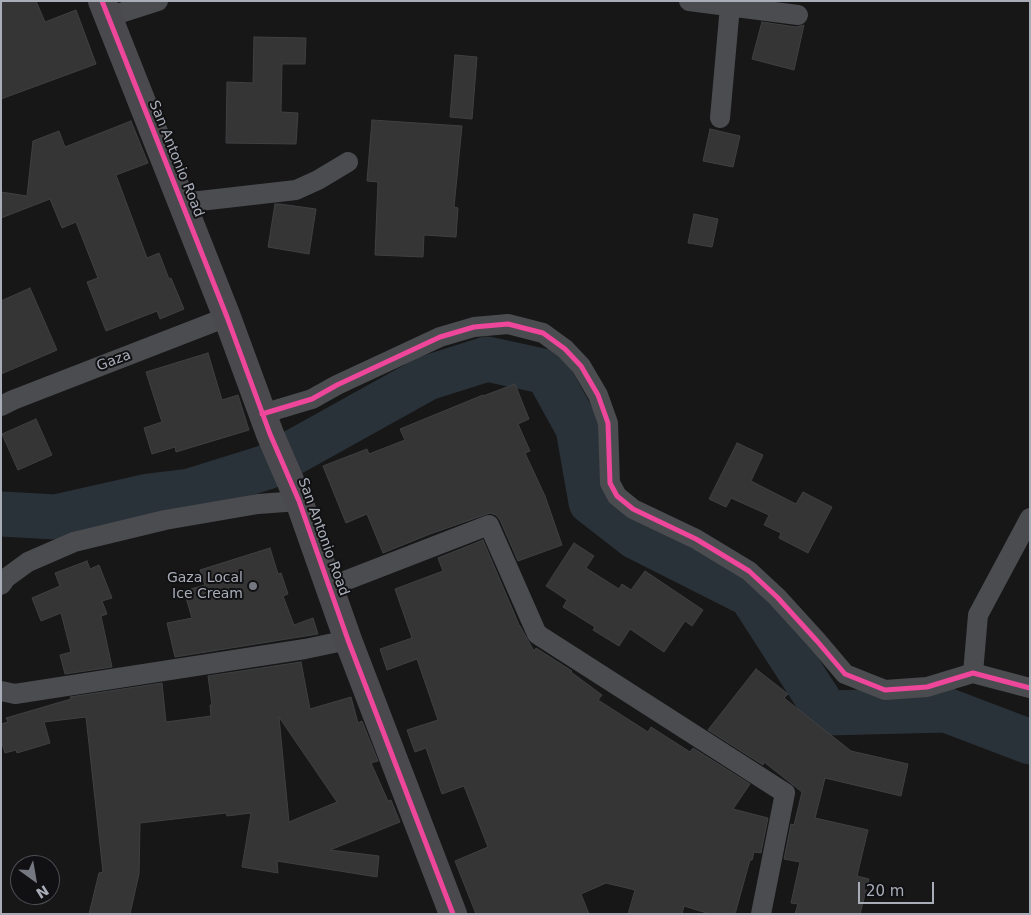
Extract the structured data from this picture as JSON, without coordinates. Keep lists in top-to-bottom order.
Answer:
{
  "streets": {
    "street": ["San Antonio Road", "Gaza"]
  },
  "crossings": [
    ["San Antonio Road", "Gaza"]
  ],
  "places": ["Gaza Local Ice Cream"],
  "scale_bar": "20 m",
  "north": "bottom right"
}
